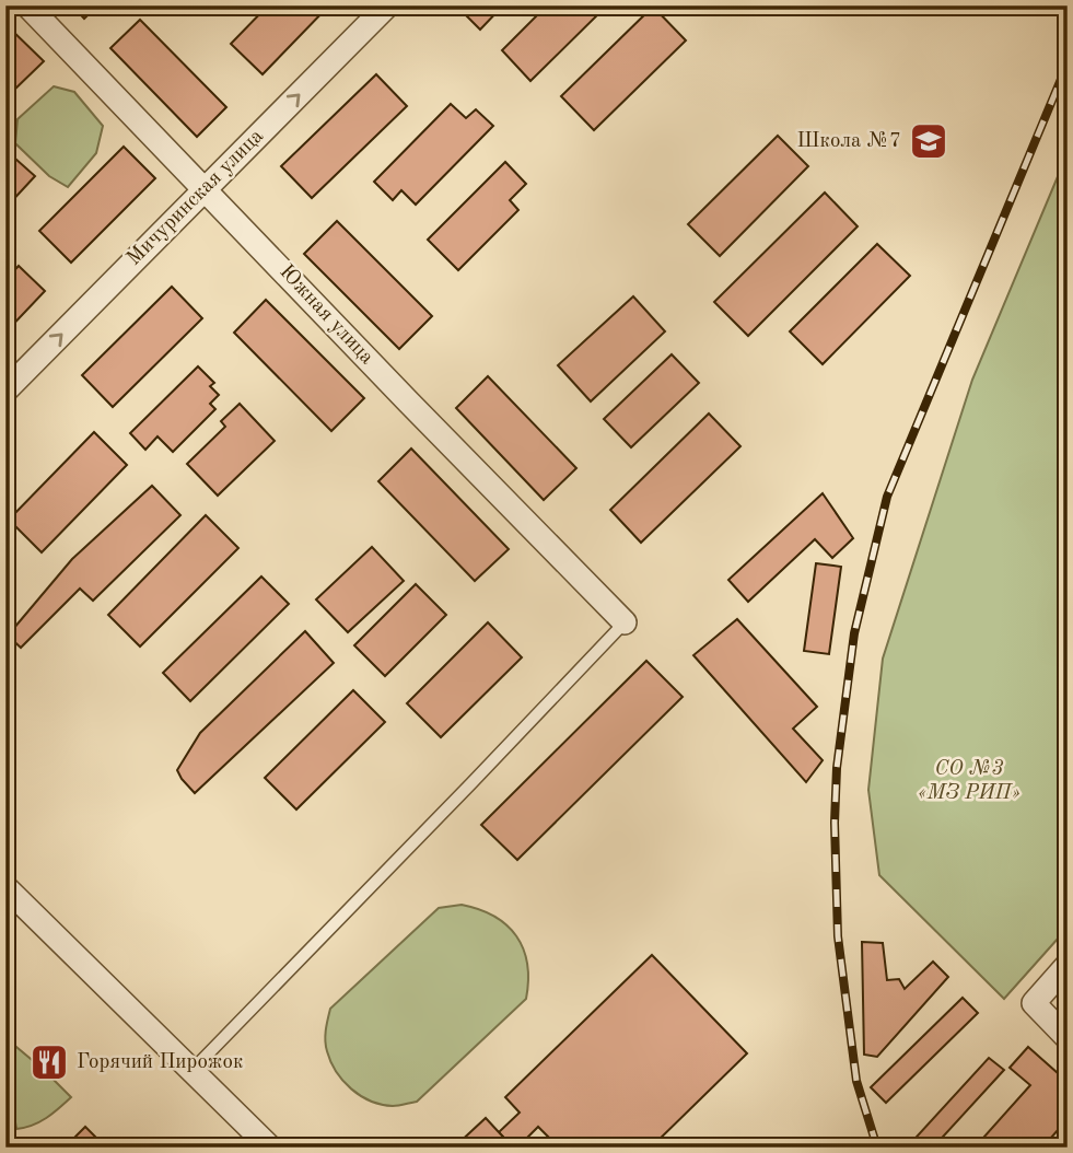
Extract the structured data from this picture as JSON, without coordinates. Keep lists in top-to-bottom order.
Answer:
{
  "streets": {
    "street": ["Мичуринская улица", "Южная улица"]
  },
  "crossings": [
    ["Мичуринская улица", "Южная улица"]
  ],
  "one_way": ["Мичуринская улица"],
  "parks": ["СО №3 «МЗ РИП»"],
  "places": {
    "school or university": ["Школа №7"],
    "restaurant": ["Горячий Пирожок"]
  }
}
